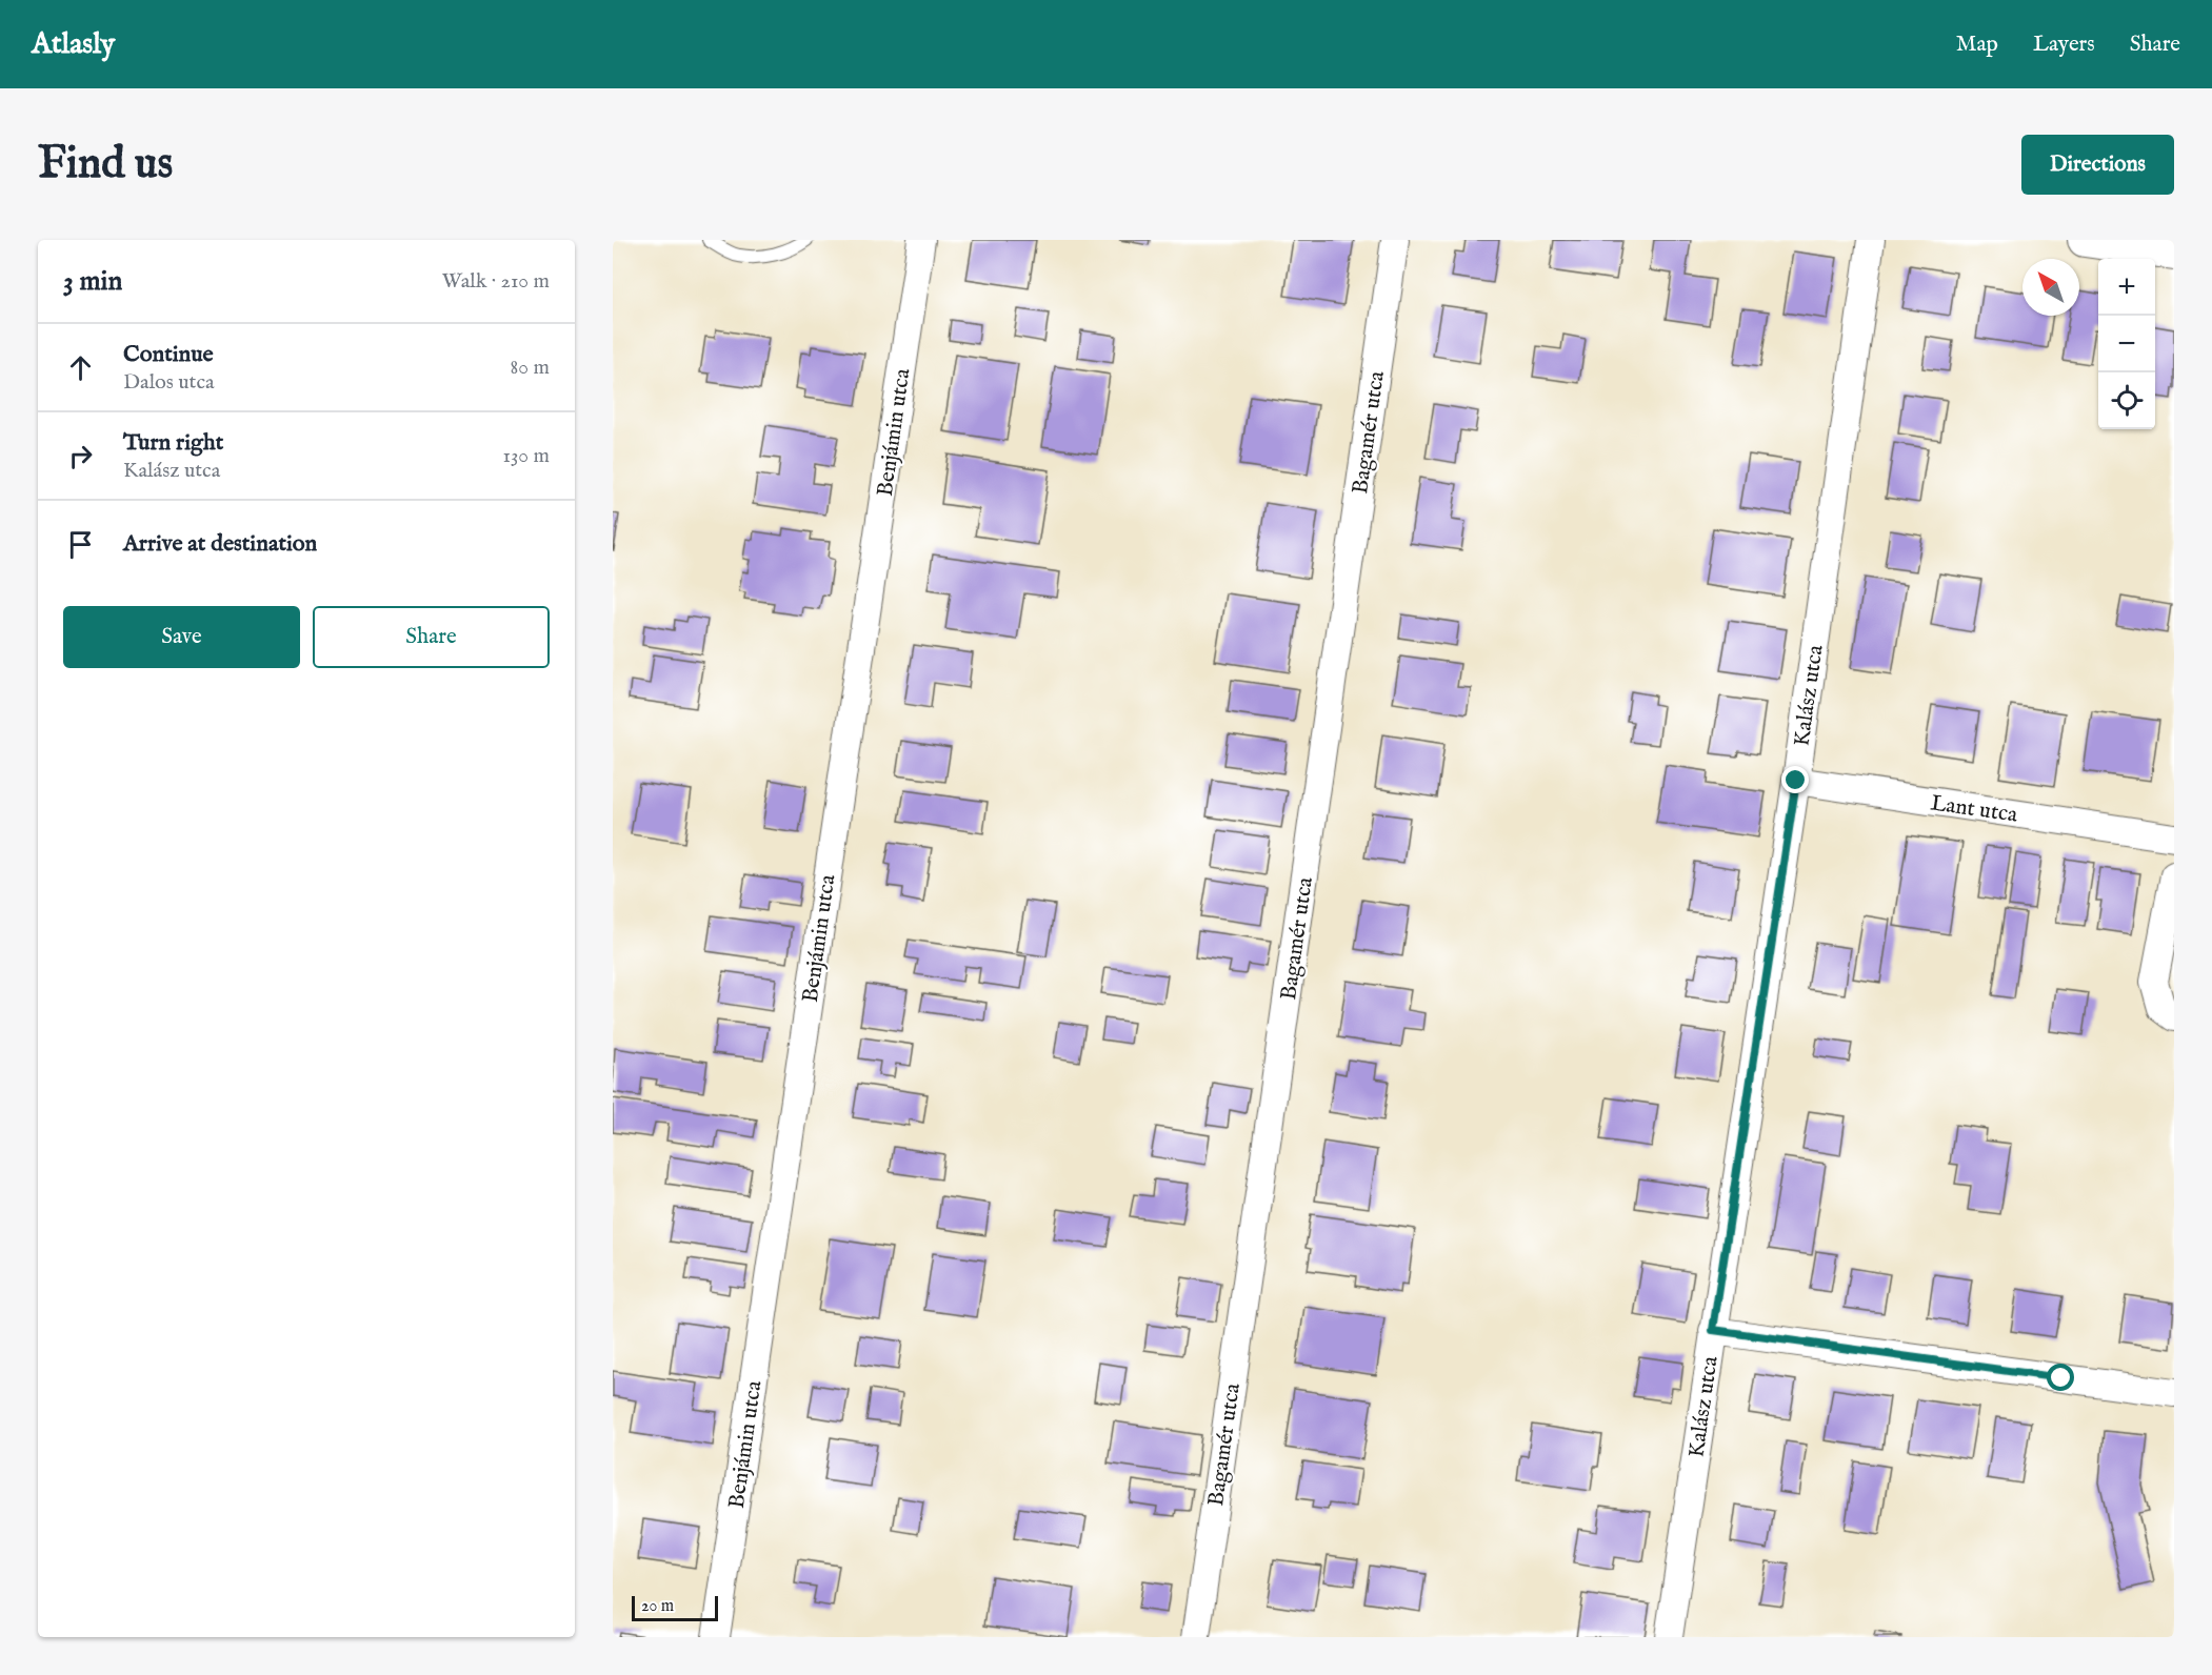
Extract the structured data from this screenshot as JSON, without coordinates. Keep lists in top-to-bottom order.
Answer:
{
  "streets": {
    "street": [
      "Benjámin utca",
      "Bagamér utca",
      "Kalász utca",
      "Lant utca"
    ]
  },
  "crossings": [
    ["Kalász utca", "Lant utca"]
  ],
  "scale_bar": "20 m",
  "north": "top left",
  "page": {
    "header": "Atlasly",
    "nav": ["Map", "Layers", "Share"],
    "buttons": [
      "Directions",
      ["Save", "Share"]
    ],
    "title": "Find us",
    "heading": ["3 min", "Walk · 210 m"],
    "map_buttons": ["+", "−"],
    "list": [
      ["Continue", "Dalos utca", "80 m"],
      ["Turn right", "Kalász utca", "130 m"],
      "Arrive at destination"
    ],
    "scale": "20 m"
  }
}
